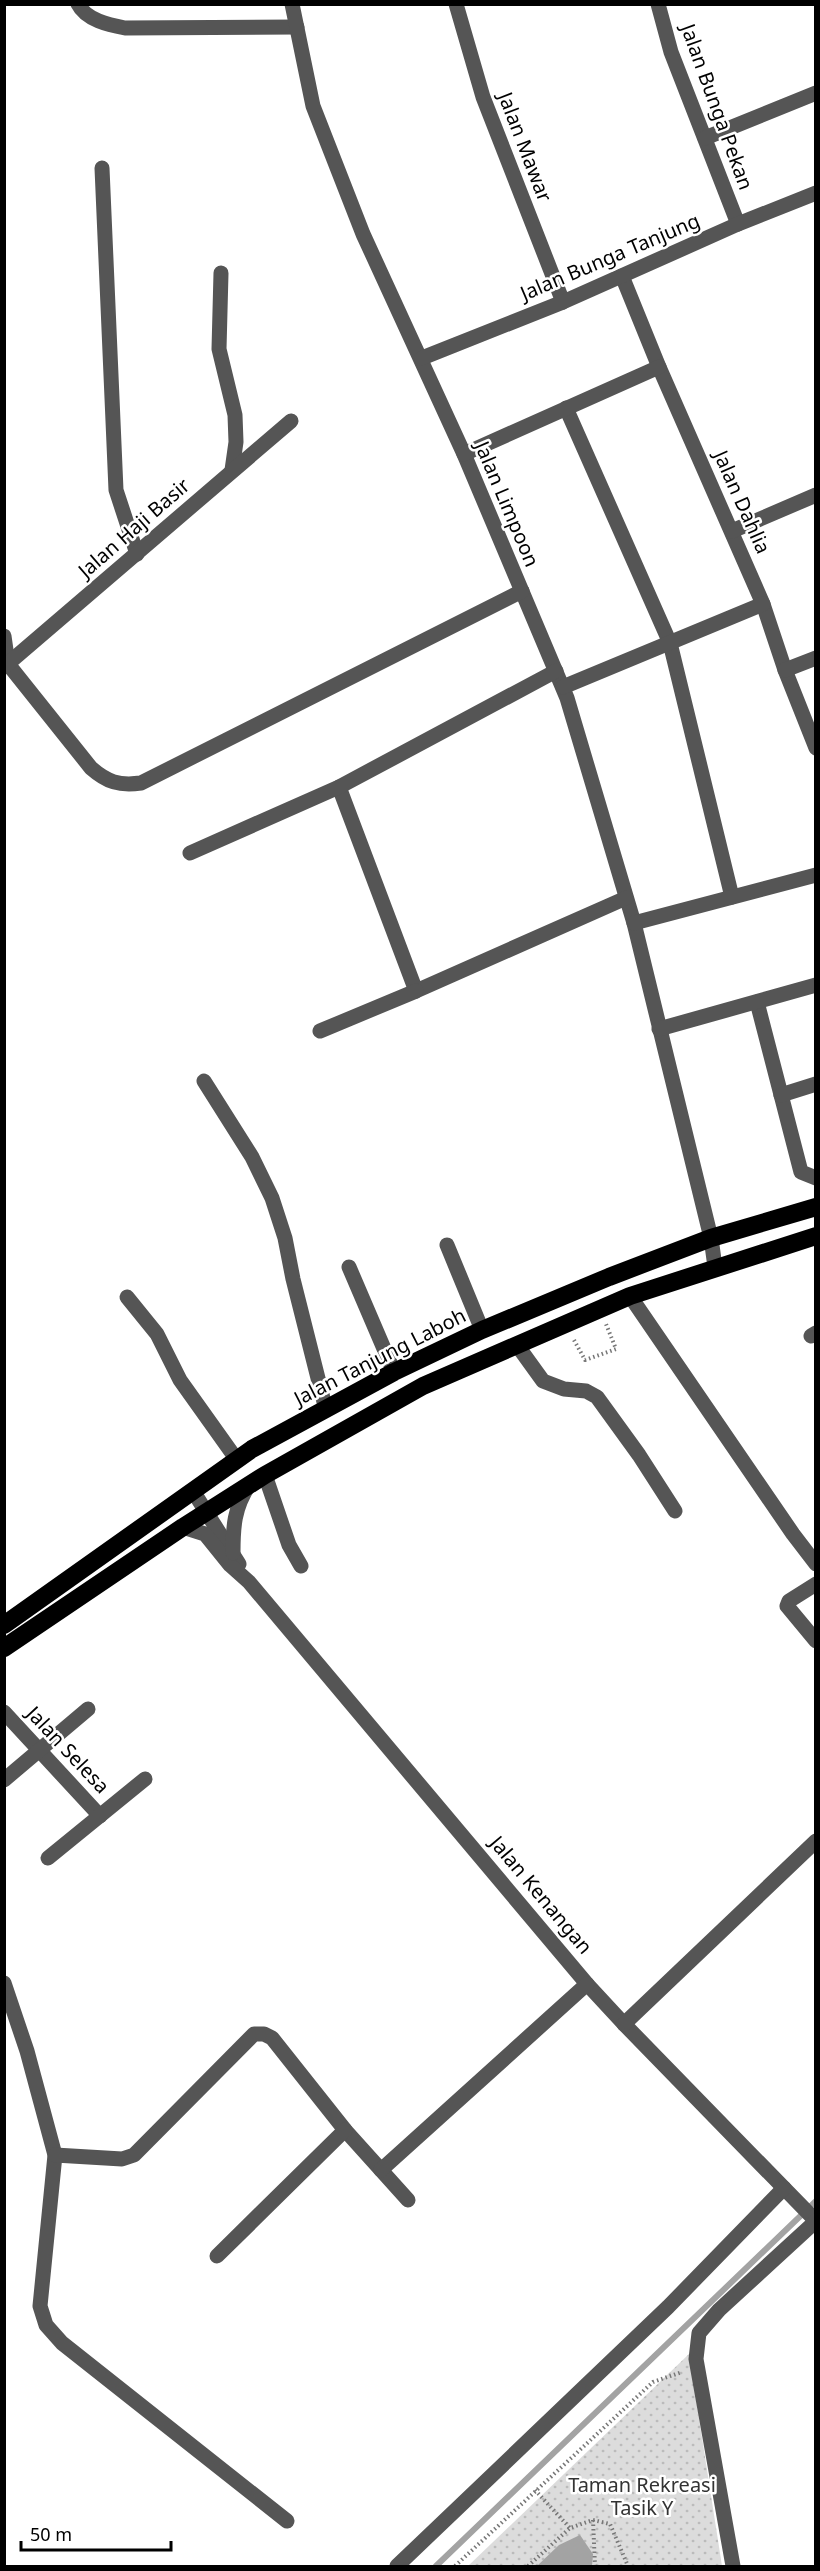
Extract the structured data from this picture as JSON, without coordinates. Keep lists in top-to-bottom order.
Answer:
{
  "streets": {
    "highway": ["Jalan Tanjung Laboh"],
    "street": [
      "Jalan Bunga Pekan",
      "Jalan Mawar",
      "Jalan Bunga Tanjung",
      "Jalan Dahlia",
      "Jalan Limpoon",
      "Jalan Haji Basir",
      "Jalan Selesa",
      "Jalan Kenangan"
    ]
  },
  "crossings": [
    ["Jalan Bunga Pekan", "Jalan Bunga Tanjung"],
    ["Jalan Mawar", "Jalan Bunga Tanjung"],
    ["Jalan Bunga Tanjung", "Jalan Dahlia"],
    ["Jalan Bunga Tanjung", "Jalan Limpoon"],
    ["Jalan Limpoon", "Jalan Tanjung Laboh"],
    ["Jalan Tanjung Laboh", "Jalan Kenangan"]
  ],
  "parks": ["Taman Rekreasi Tasik Y"],
  "scale_bar": "50 m"
}
